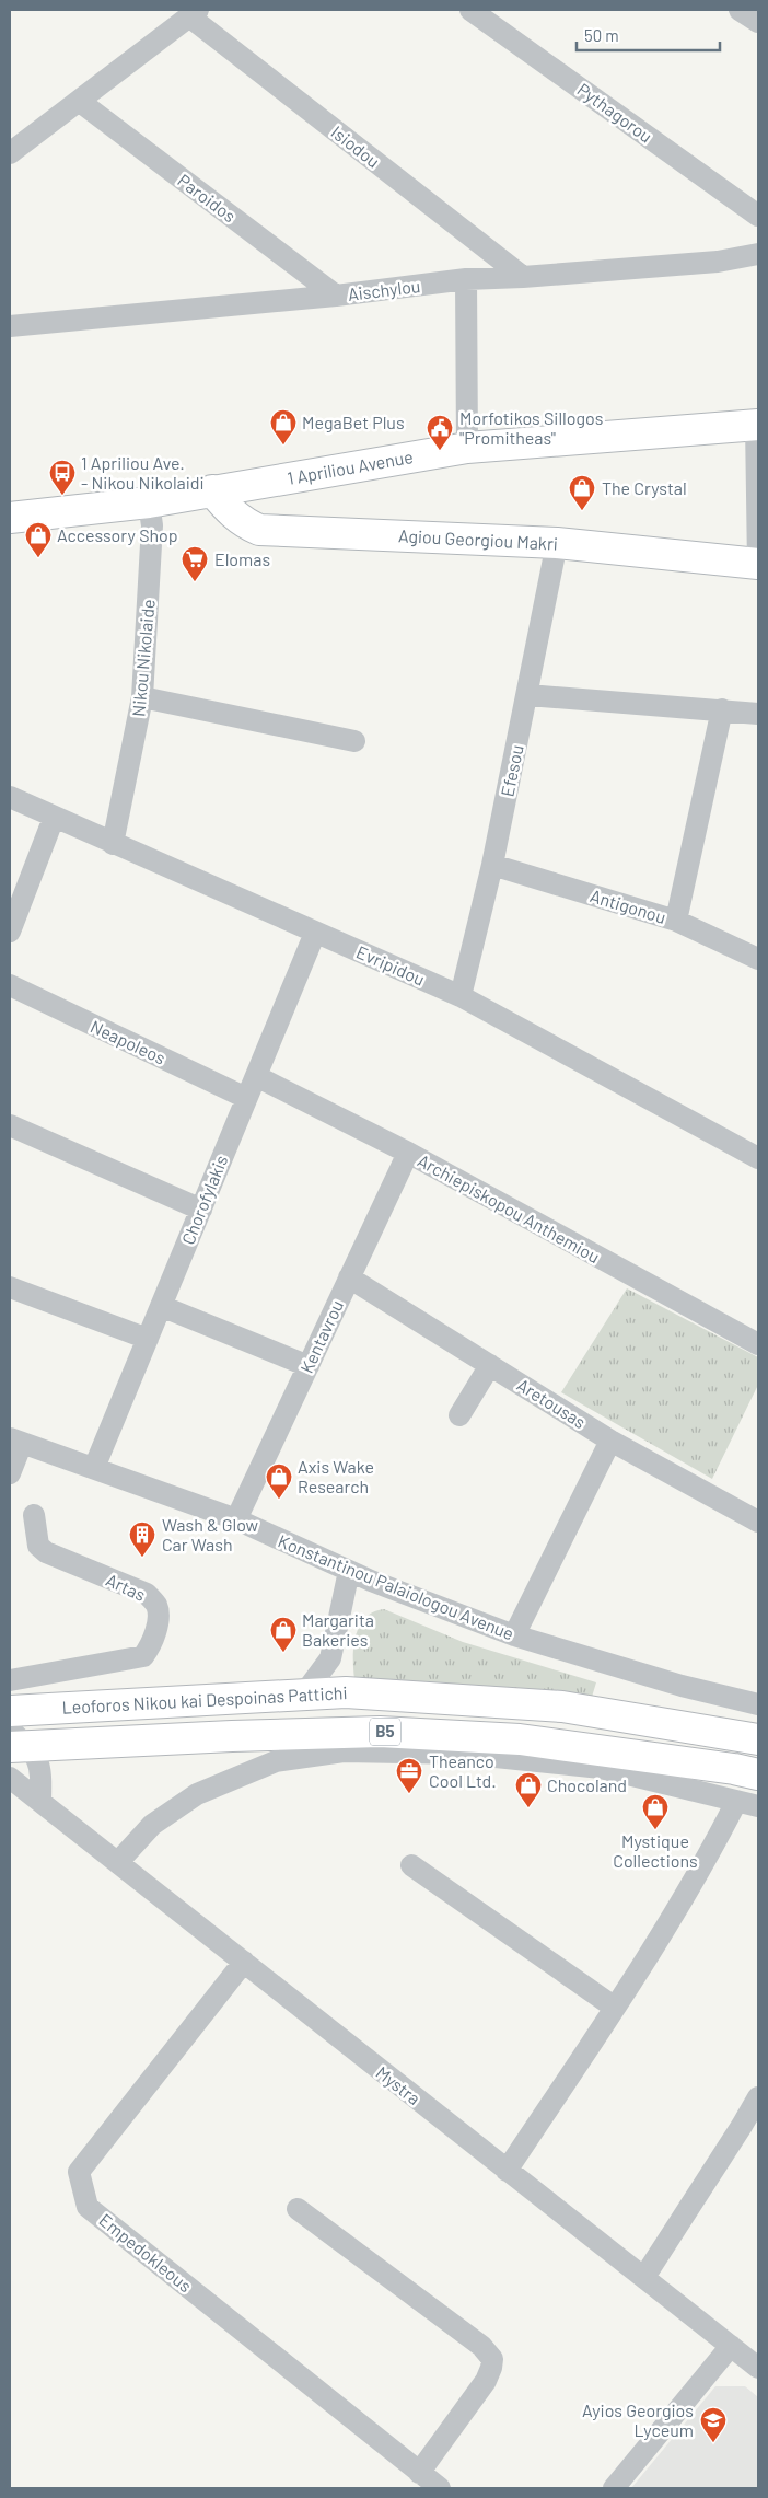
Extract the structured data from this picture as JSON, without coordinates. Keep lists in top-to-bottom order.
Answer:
{
  "streets": {
    "main road": [
      "1 Apriliou Avenue",
      "Agiou Georgiou Makri",
      "Leoforos Nikou kai Despoinas Pattichi",
      "B5"
    ],
    "street": [
      "Pythagorou",
      "Isiodou",
      "Paroidos",
      "Aischylou",
      "Nikou Nikolaide",
      "Efesou",
      "Antigonou",
      "Evripidou",
      "Neapoleos",
      "Chorofylakis",
      "Archiepiskopou Anthemiou",
      "Kentavrou",
      "Aretousas",
      "Artas",
      "Konstantinou Palaiologou Avenue",
      "Mystra",
      "Empedokleous"
    ]
  },
  "crossings": [
    ["Isiodou", "Aischylou"],
    ["Paroidos", "Aischylou"],
    ["1 Apriliou Avenue", "Agiou Georgiou Makri"],
    ["1 Apriliou Avenue", "Nikou Nikolaide"],
    ["Agiou Georgiou Makri", "Efesou"],
    ["Nikou Nikolaide", "Evripidou"],
    ["Efesou", "Antigonou"],
    ["Efesou", "Evripidou"],
    ["Evripidou", "Chorofylakis"],
    ["Neapoleos", "Chorofylakis"],
    ["Chorofylakis", "Archiepiskopou Anthemiou"],
    ["Chorofylakis", "Konstantinou Palaiologou Avenue"],
    ["Archiepiskopou Anthemiou", "Kentavrou"],
    ["Kentavrou", "Aretousas"],
    ["Kentavrou", "Konstantinou Palaiologou Avenue"],
    ["Mystra", "Empedokleous"]
  ],
  "places": {
    "shop": [
      "MegaBet Plus",
      "The Crystal",
      "Accessory Shop",
      "Axis Wake Research",
      "Margarita Bakeries",
      "Chocoland",
      "Mystique Collections"
    ],
    "public building": ["Morfotikos Sillogos \"Promitheas\""],
    "bus stop": ["1 Apriliou Ave. - Nikou Nikolaidi"],
    "supermarket": ["Elomas"],
    "building": ["Wash & Glow Car Wash"],
    "office": ["Theanco Cool Ltd."],
    "school or university": ["Ayios Georgios Lyceum"]
  },
  "scale_bar": "50 m"
}
